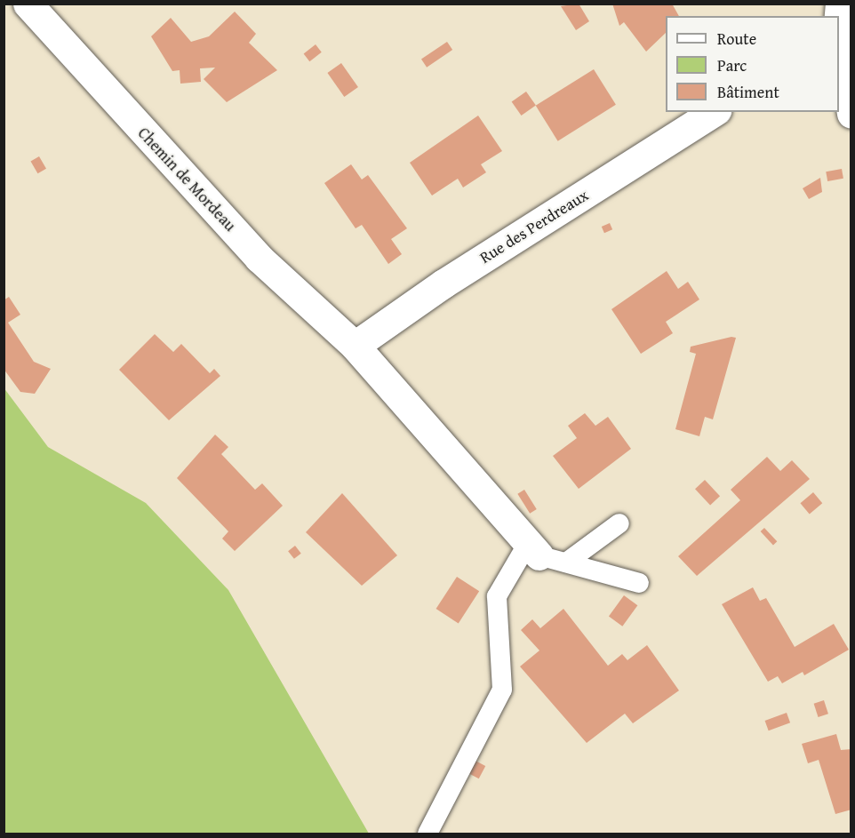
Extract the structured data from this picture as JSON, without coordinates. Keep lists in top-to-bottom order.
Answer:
{
  "streets": {
    "street": ["Chemin de Mordeau", "Rue des Perdreaux"]
  },
  "crossings": [
    ["Chemin de Mordeau", "Rue des Perdreaux"]
  ],
  "legend": ["Route", "Parc", "Bâtiment"]
}
